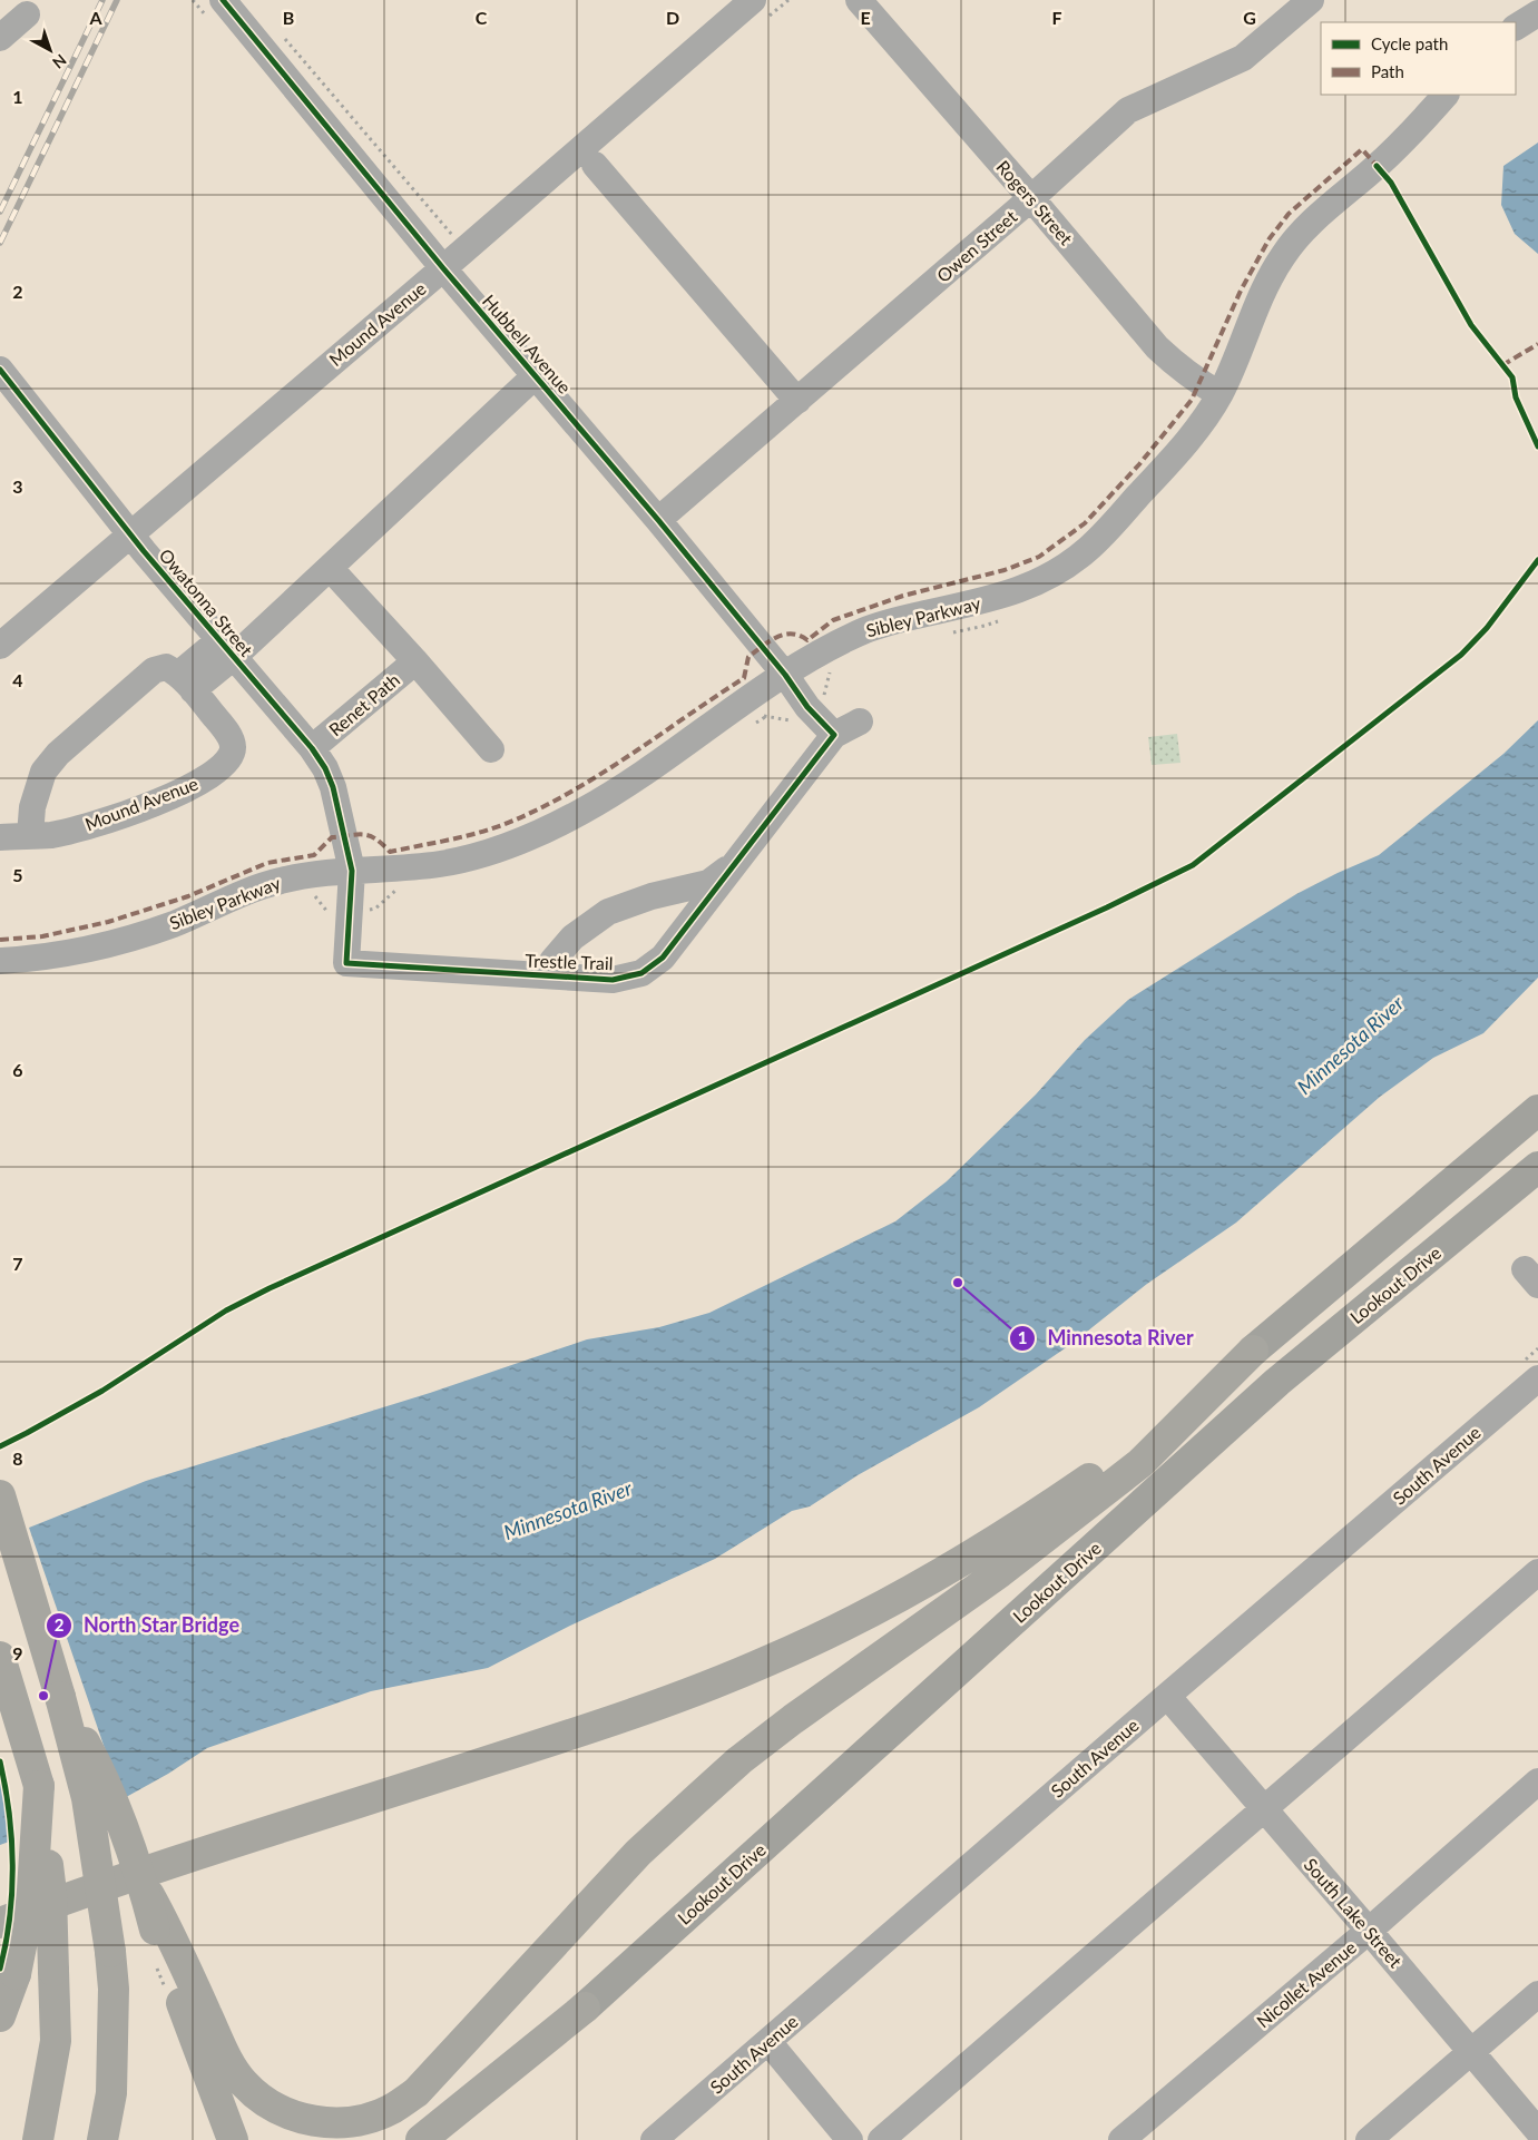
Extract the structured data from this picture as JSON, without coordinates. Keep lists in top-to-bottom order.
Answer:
{
  "streets": {
    "main road": ["Lookout Drive"],
    "street": [
      "Rogers Street",
      "Owen Street",
      "Mound Avenue",
      "Hubbell Avenue",
      "Owatonna Street",
      "Sibley Parkway",
      "Renet Path",
      "Trestle Trail",
      "South Avenue",
      "South Lake Street",
      "Nicollet Avenue"
    ]
  },
  "crossings": [
    ["Rogers Street", "Owen Street"],
    ["Rogers Street", "Sibley Parkway"],
    ["Owen Street", "Hubbell Avenue"],
    ["Mound Avenue", "Hubbell Avenue"],
    ["Mound Avenue", "Owatonna Street"],
    ["Hubbell Avenue", "Sibley Parkway"],
    ["Hubbell Avenue", "Trestle Trail"],
    ["Owatonna Street", "Sibley Parkway"],
    ["Owatonna Street", "Renet Path"],
    ["Owatonna Street", "Trestle Trail"],
    ["Sibley Parkway", "Trestle Trail"],
    ["South Avenue", "South Lake Street"],
    ["South Lake Street", "Nicollet Avenue"]
  ],
  "water": ["Minnesota River"],
  "places": ["Minnesota River", "North Star Bridge"],
  "legend": ["Cycle path", "Path"],
  "north": "bottom right",
  "grid": {
    "columns": [
      "A",
      "B",
      "C",
      "D",
      "E",
      "F",
      "G"
    ],
    "rows": [
      "1",
      "2",
      "3",
      "4",
      "5",
      "6",
      "7",
      "8",
      "9"
    ]
  }
}
